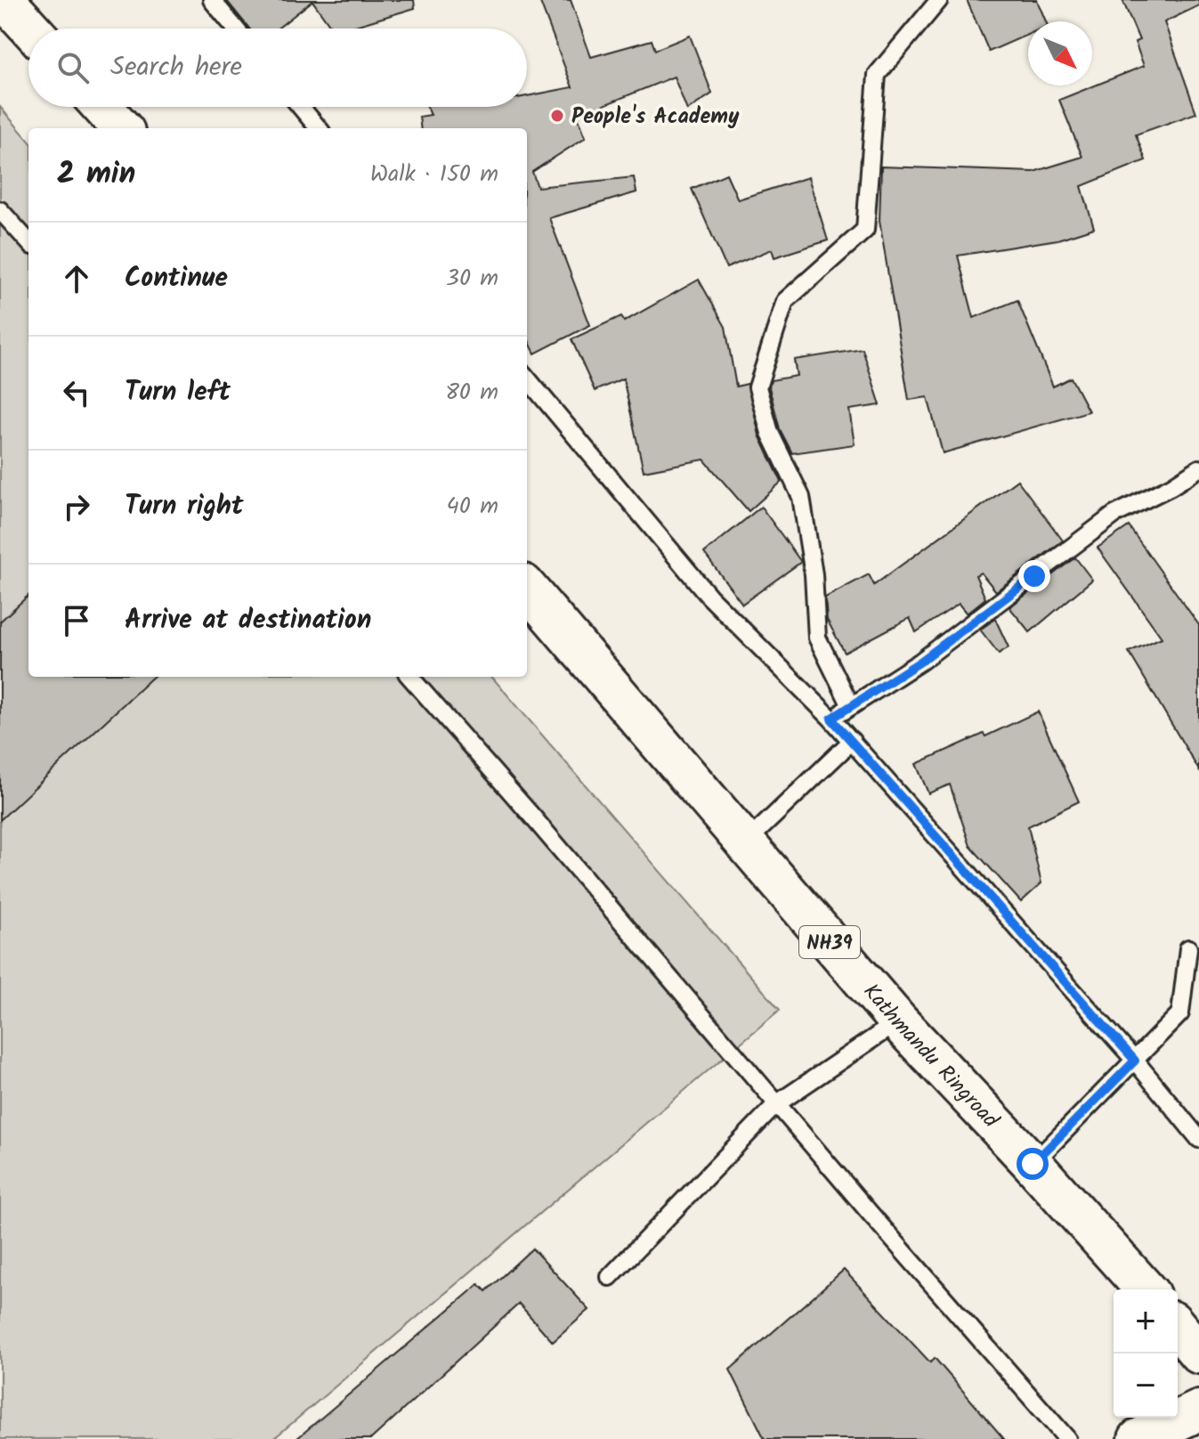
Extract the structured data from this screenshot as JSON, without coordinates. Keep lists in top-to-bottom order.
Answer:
{
  "streets": {
    "main road": ["NH39", "Kathmandu Ringroad"]
  },
  "places": ["People's Academy"],
  "north": "bottom right",
  "page": {
    "search": "Search here",
    "heading": ["2 min", "Walk · 150 m"],
    "list": [
      ["Continue", "30 m"],
      ["Turn left", "80 m"],
      ["Turn right", "40 m"],
      "Arrive at destination"
    ],
    "map_buttons": ["+", "−"]
  }
}
